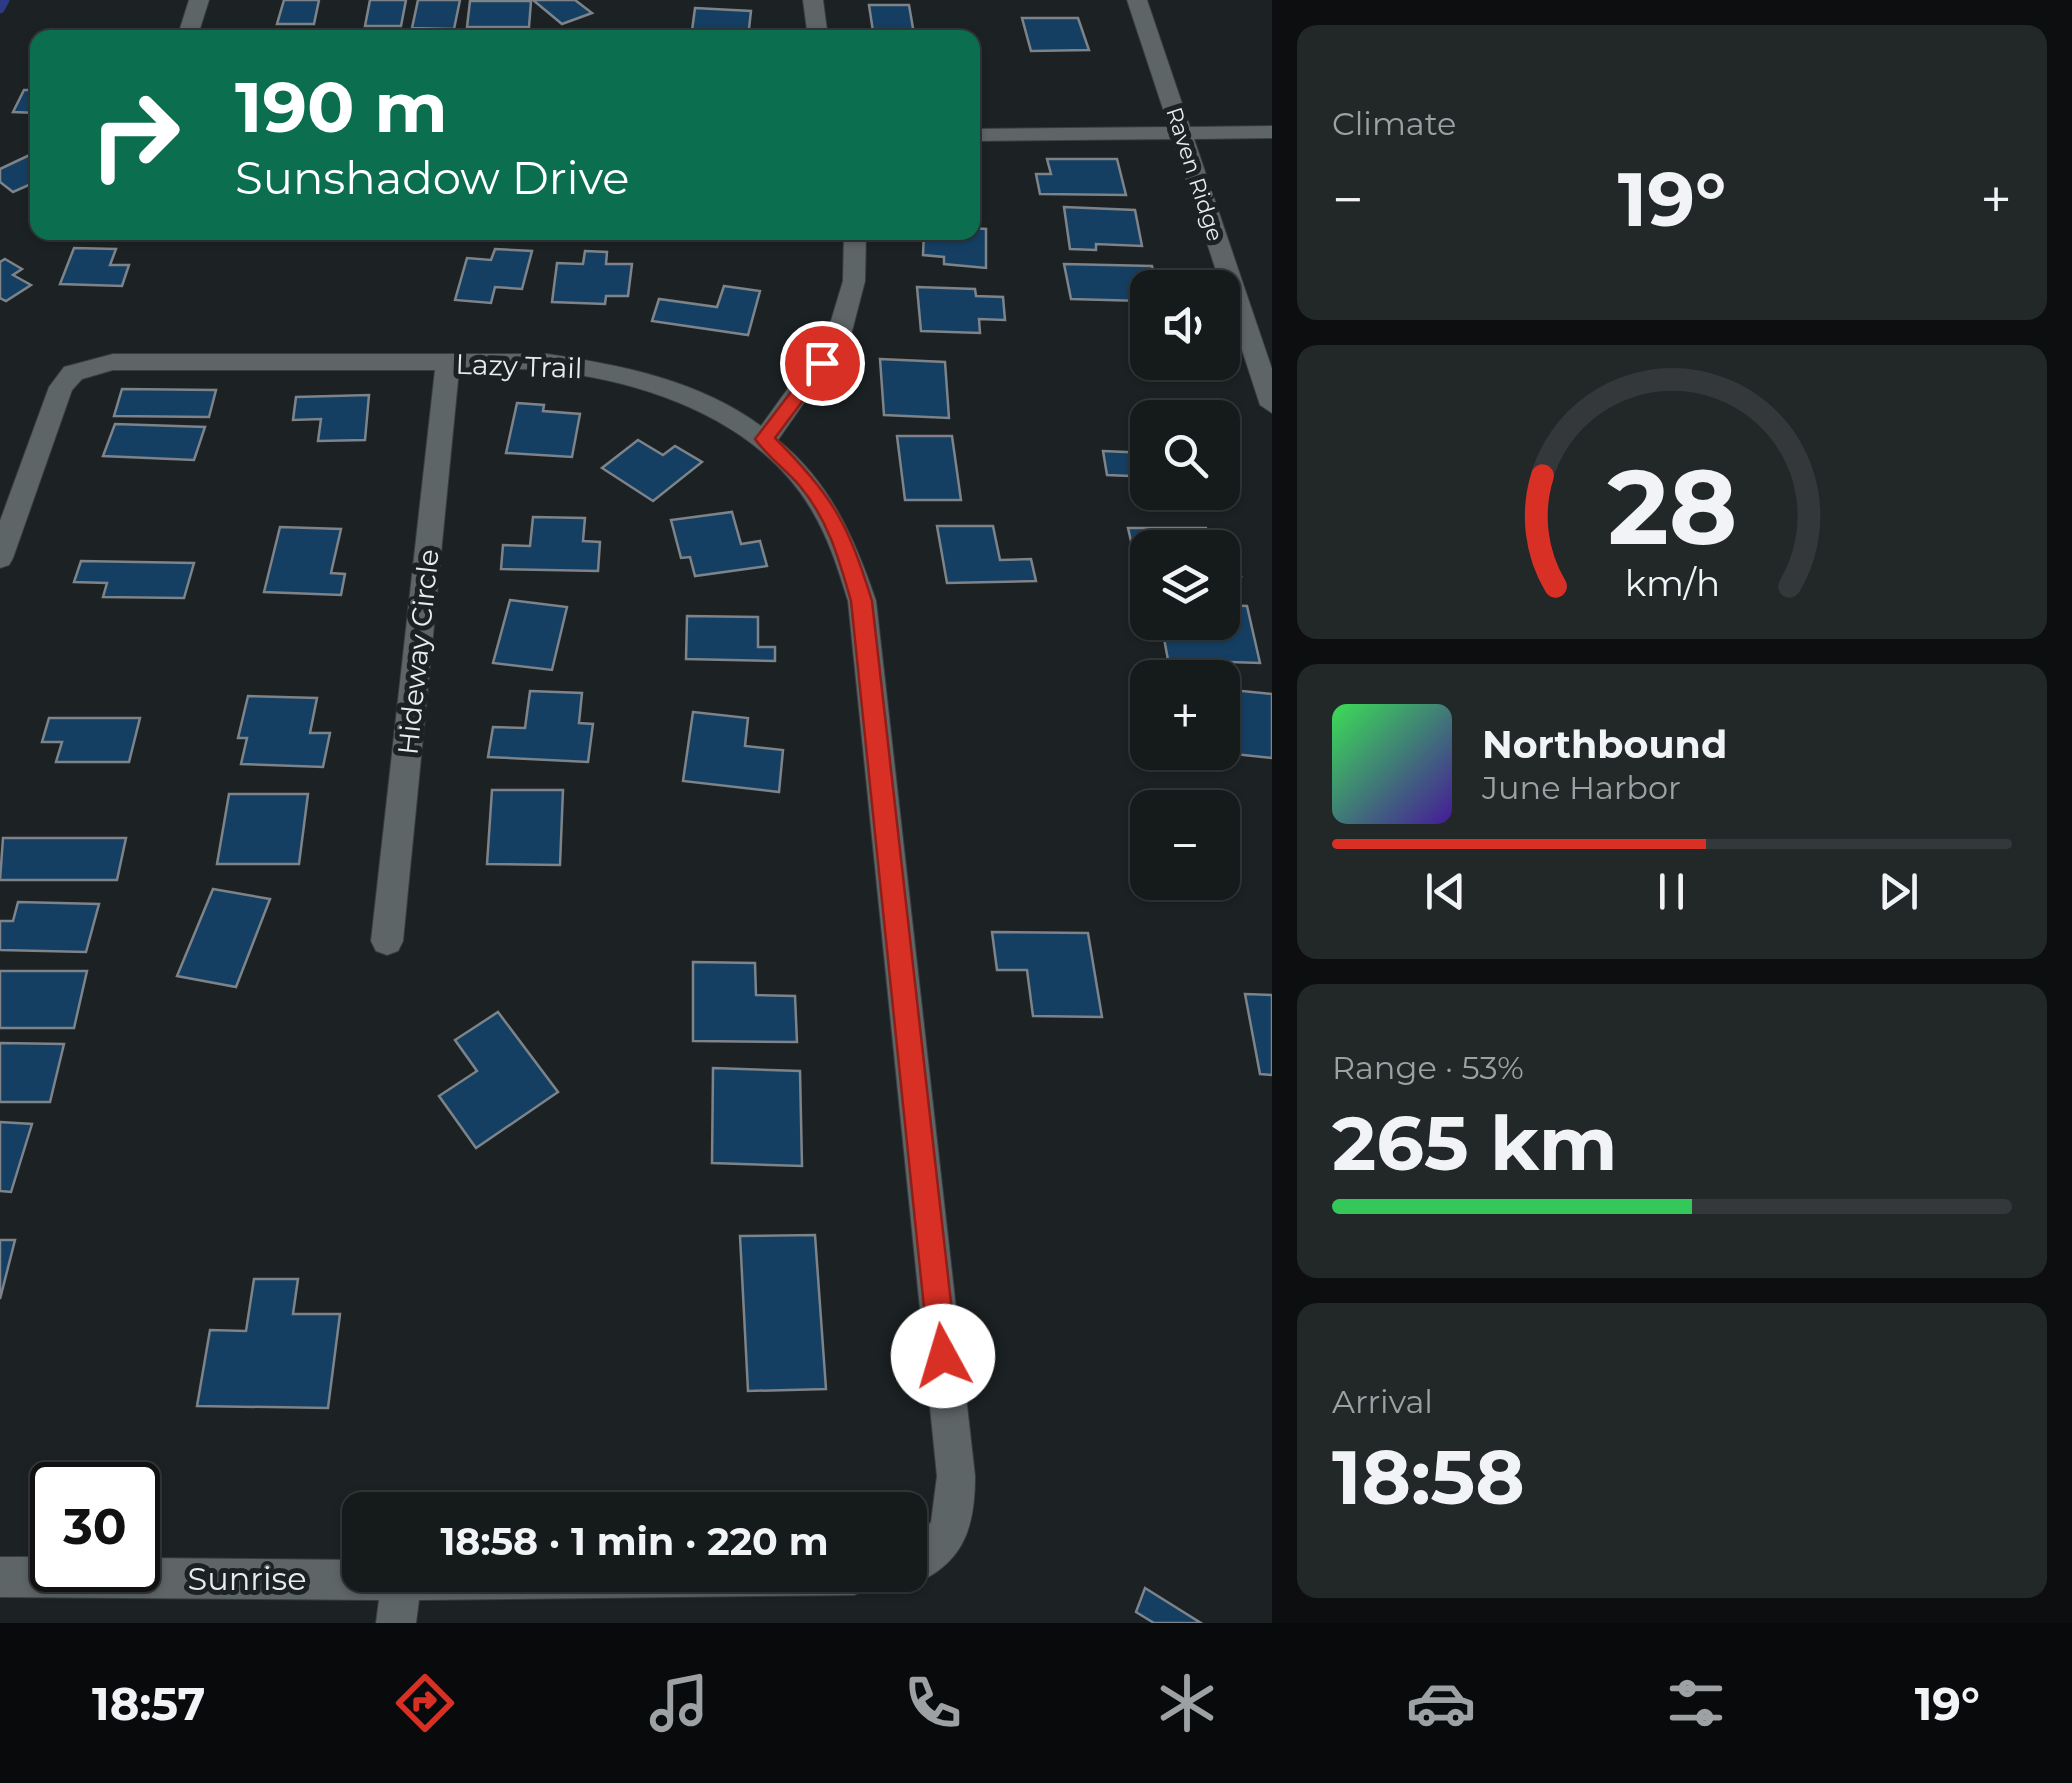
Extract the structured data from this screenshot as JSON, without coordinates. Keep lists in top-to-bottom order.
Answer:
{
  "streets": {
    "street": [
      "Raven Ridge",
      "Lazy Trail",
      "Hideway Circle",
      "Sunrise"
    ]
  },
  "crossings": [
    ["Lazy Trail", "Hideway Circle"]
  ],
  "page": {
    "tile": [
      "Climate",
      ["Range · 53%", "265 km"],
      ["Arrival", "18:58"]
    ],
    "turn": ["190 m", "Sunshadow Drive"],
    "heat": ["−", "19°", "+"],
    "map_buttons": ["+", "−"],
    "song": ["Northbound", "June Harbor"],
    "limit": "30",
    "trip": "18:58 · 1 min · 220 m",
    "tabs": ["18:57", "19°"],
    "gauge": ["28", "km/h"]
  }
}
